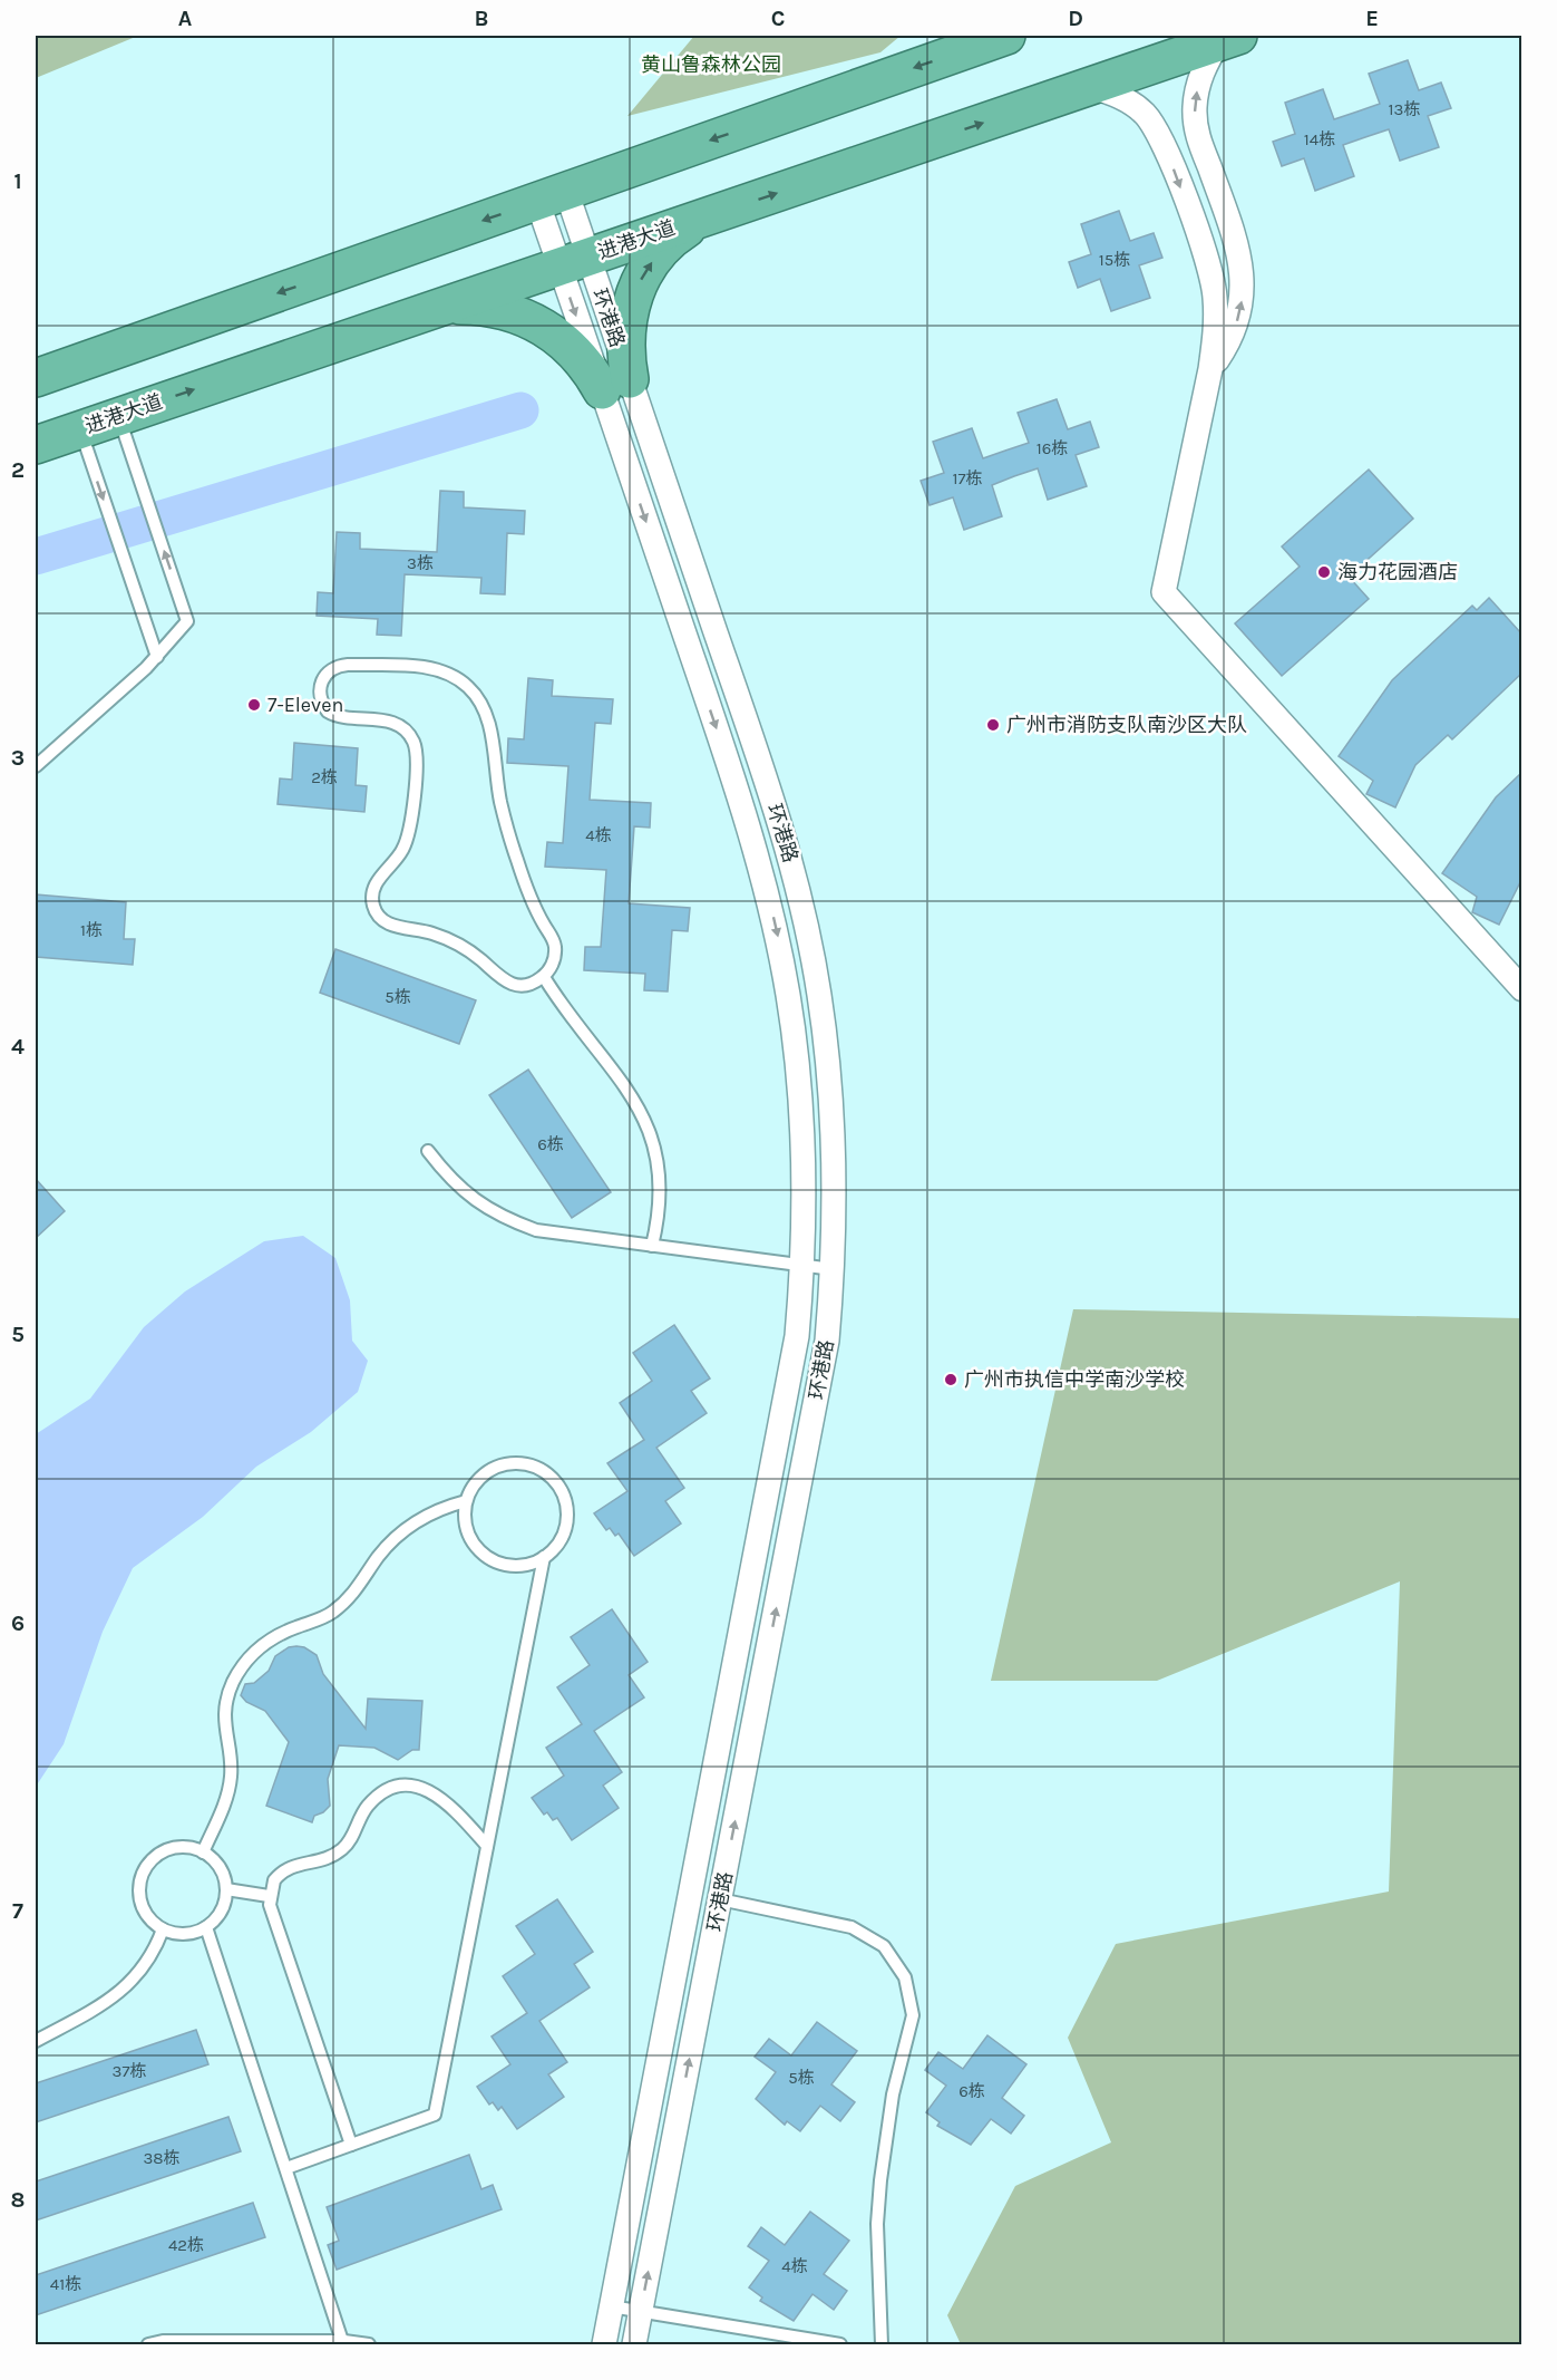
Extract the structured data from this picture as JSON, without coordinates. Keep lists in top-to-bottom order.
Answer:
{
  "streets": {
    "highway": ["进港大道"],
    "street": ["环港路"]
  },
  "crossings": [
    ["进港大道", "环港路"]
  ],
  "parks": ["黄山鲁森林公园"],
  "places": [
    "海力花园酒店",
    "7-Eleven",
    "广州市消防支队南沙区大队",
    "广州市执信中学南沙学校"
  ],
  "house_numbers": [
    "13栋",
    "14栋",
    "15栋",
    "16栋",
    "17栋",
    "3栋",
    "2栋",
    "4栋",
    "1栋",
    "5栋",
    "6栋",
    "37栋",
    "5栋",
    "6栋",
    "38栋",
    "42栋",
    "4栋",
    "41栋"
  ],
  "grid": {
    "columns": [
      "A",
      "B",
      "C",
      "D",
      "E"
    ],
    "rows": [
      "1",
      "2",
      "3",
      "4",
      "5",
      "6",
      "7",
      "8"
    ]
  }
}
